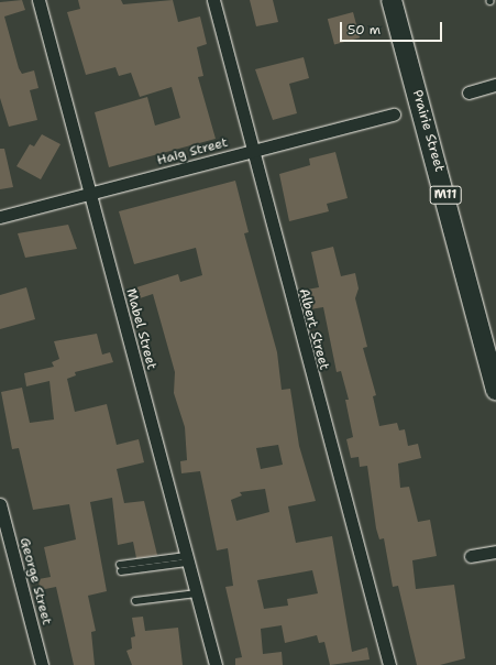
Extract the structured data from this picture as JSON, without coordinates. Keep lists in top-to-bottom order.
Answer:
{
  "streets": {
    "main road": ["Prairie Street", "M11"],
    "street": [
      "Haig Street",
      "Mabel Street",
      "Albert Street",
      "George Street"
    ]
  },
  "crossings": [
    ["Haig Street", "Mabel Street"],
    ["Haig Street", "Albert Street"]
  ],
  "scale_bar": "50 m"
}
